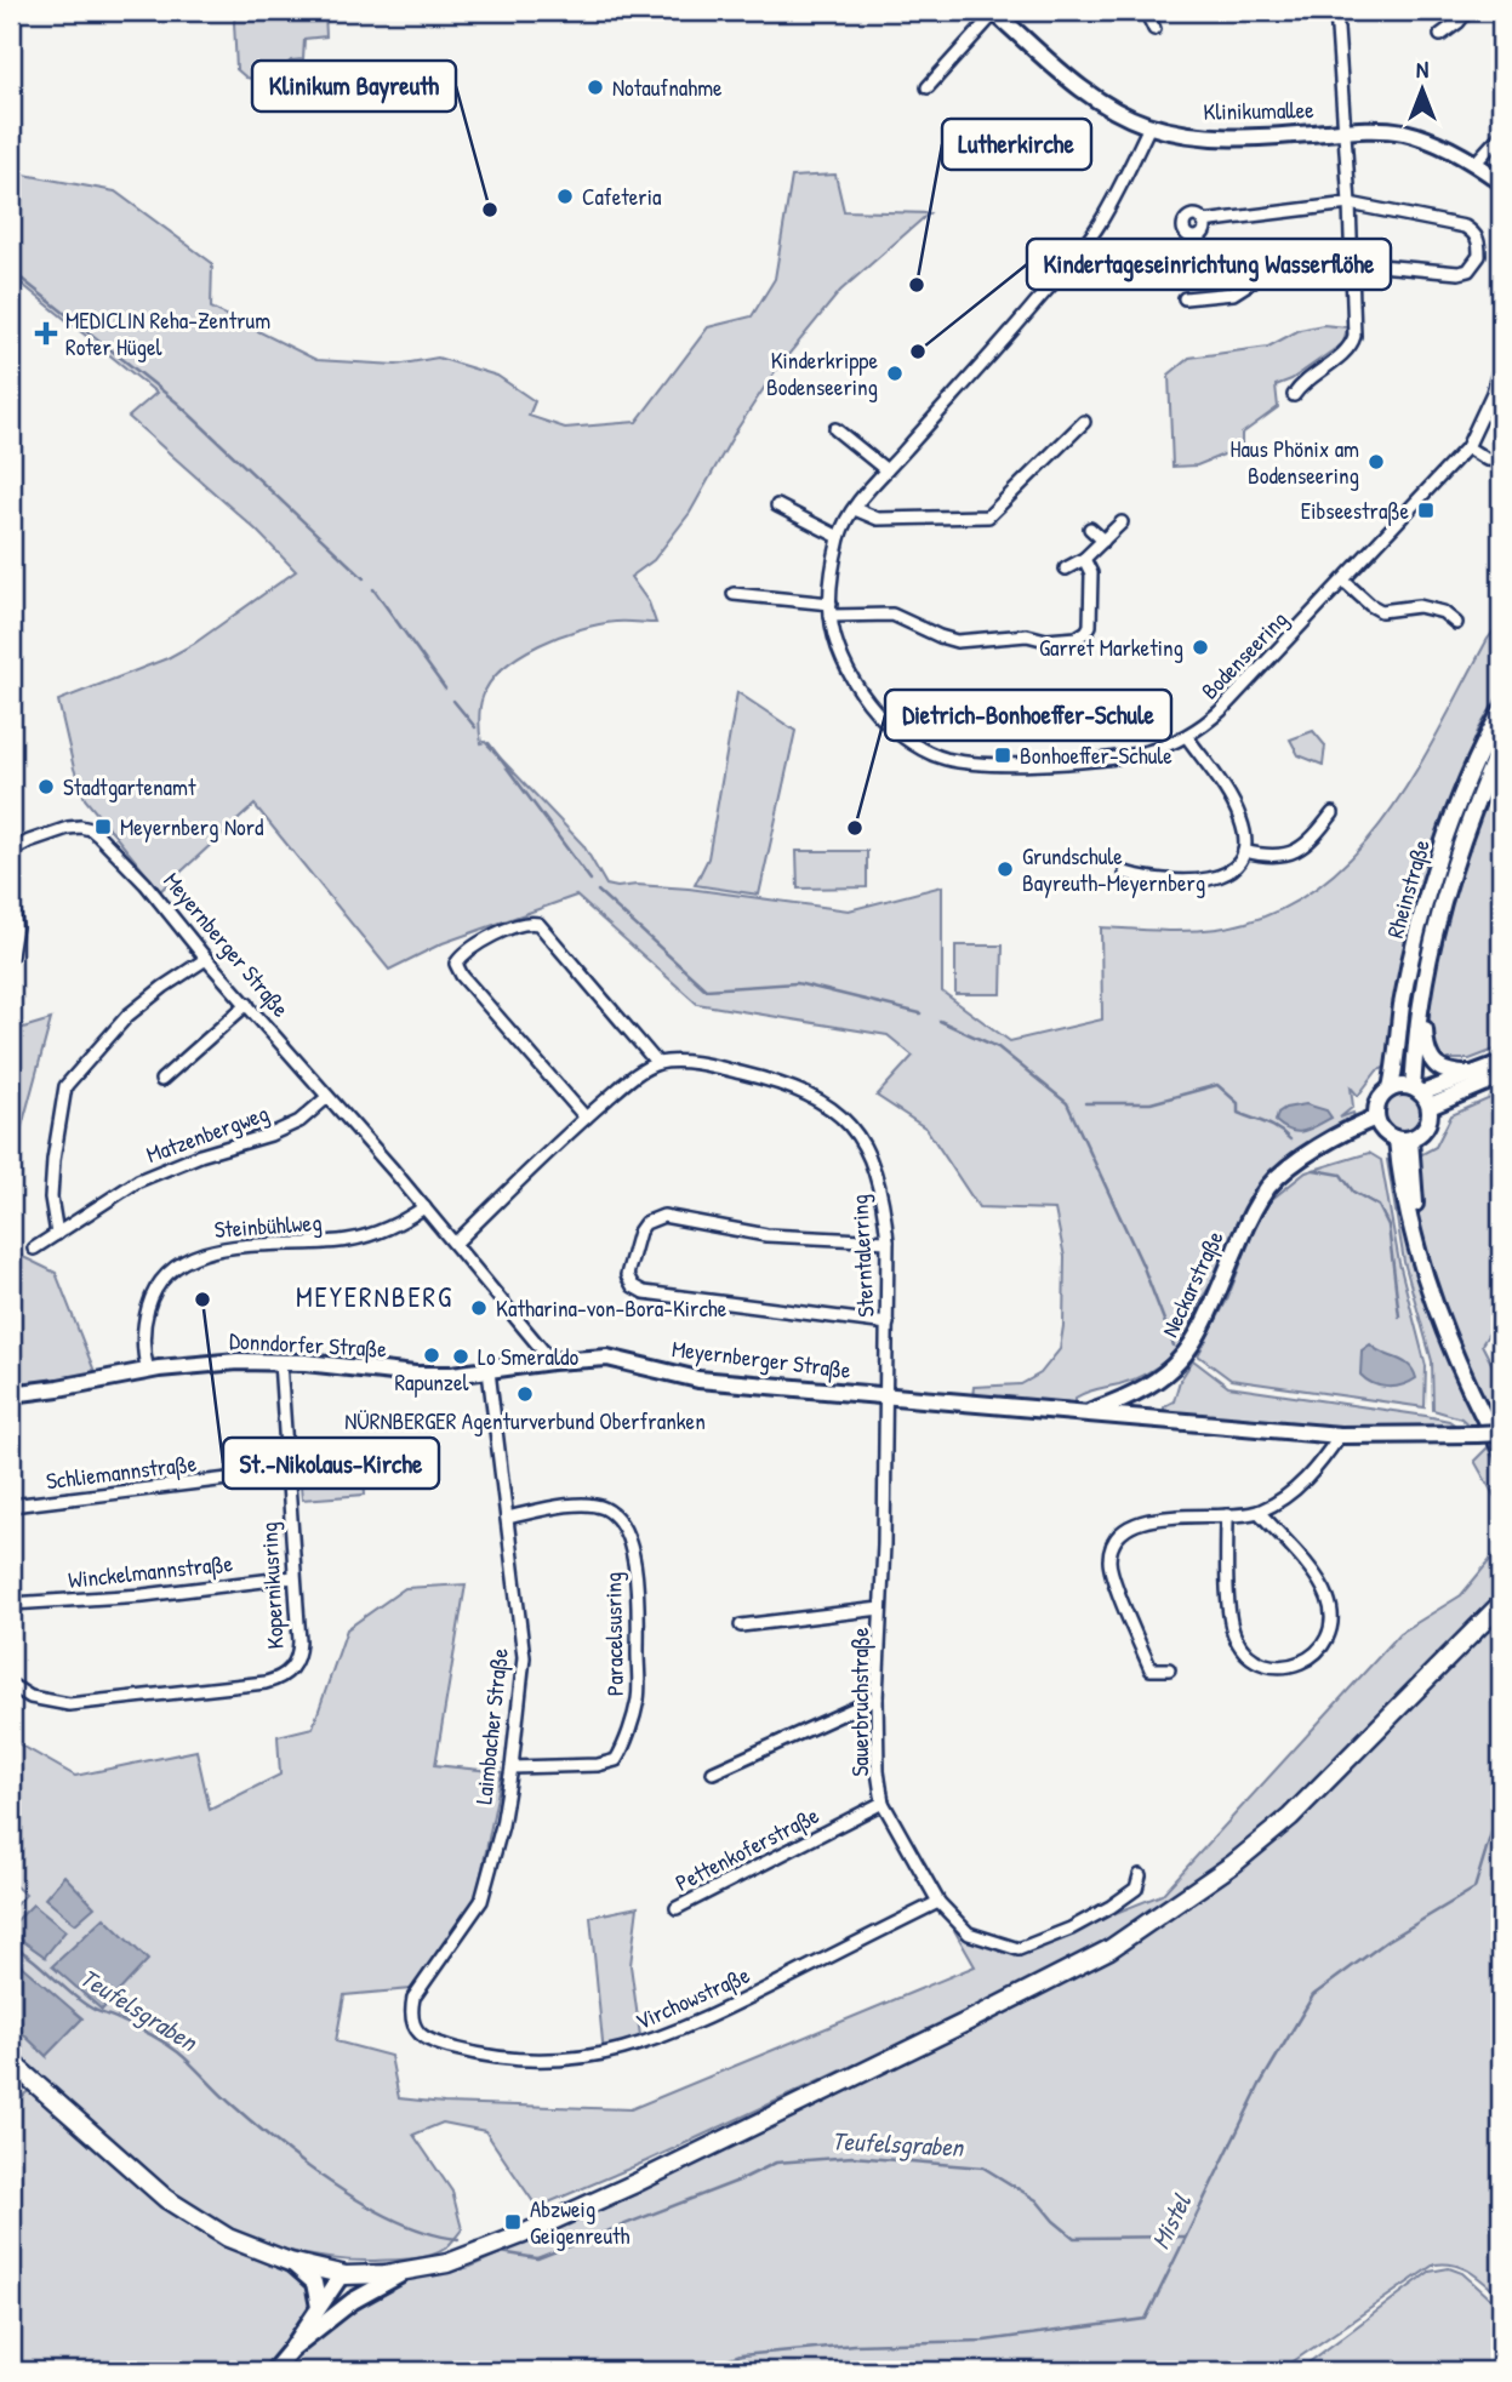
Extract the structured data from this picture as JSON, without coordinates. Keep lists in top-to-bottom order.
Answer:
{
  "streets": {
    "street": [
      "Klinikumallee",
      "Bodenseering",
      "Rheinstraße",
      "Meyernberger Straße",
      "Matzenbergweg",
      "Steinbühlweg",
      "Sterntalerring",
      "Neckarstraße",
      "Donndorfer Straße",
      "Schliemannstraße",
      "Winckelmannstraße",
      "Kopernikusring",
      "Paracelsusring",
      "Sauerbruchstraße",
      "Laimbacher Straße",
      "Pettenkoferstraße",
      "Virchowstraße"
    ]
  },
  "crossings": [
    ["Klinikumallee", "Bodenseering"],
    ["Rheinstraße", "Neckarstraße"],
    ["Meyernberger Straße", "Matzenbergweg"],
    ["Meyernberger Straße", "Steinbühlweg"],
    ["Meyernberger Straße", "Sterntalerring"],
    ["Meyernberger Straße", "Neckarstraße"],
    ["Meyernberger Straße", "Donndorfer Straße"],
    ["Meyernberger Straße", "Sauerbruchstraße"],
    ["Steinbühlweg", "Donndorfer Straße"],
    ["Sterntalerring", "Sauerbruchstraße"],
    ["Donndorfer Straße", "Kopernikusring"],
    ["Donndorfer Straße", "Laimbacher Straße"],
    ["Schliemannstraße", "Kopernikusring"],
    ["Winckelmannstraße", "Kopernikusring"],
    ["Paracelsusring", "Laimbacher Straße"],
    ["Sauerbruchstraße", "Pettenkoferstraße"],
    ["Sauerbruchstraße", "Virchowstraße"],
    ["Laimbacher Straße", "Virchowstraße"]
  ],
  "districts": ["MEYERNBERG"],
  "water": ["Teufelsgraben", "Mistel"],
  "places": {
    "other": [
      "Notaufnahme",
      "Cafeteria",
      "Klinikum Bayreuth",
      "Lutherkirche",
      "Kindertageseinrichtung Wasserflöhe",
      "Kinderkrippe Bodenseering",
      "Haus Phönix am Bodenseering",
      "Garret Marketing",
      "Stadtgartenamt",
      "Dietrich-Bonhoeffer-Schule",
      "Grundschule Bayreuth-Meyernberg",
      "St.-Nikolaus-Kirche",
      "Katharina-von-Bora-Kirche",
      "Rapunzel",
      "Lo Smeraldo",
      "NÜRNBERGER Agenturverbund Oberfranken"
    ],
    "health": ["MEDICLIN Reha-Zentrum Roter Hügel"],
    "transit": [
      "Eibseestraße",
      "Bonhoeffer-Schule",
      "Meyernberg Nord",
      "Abzweig Geigenreuth"
    ]
  },
  "north": "top"
}
